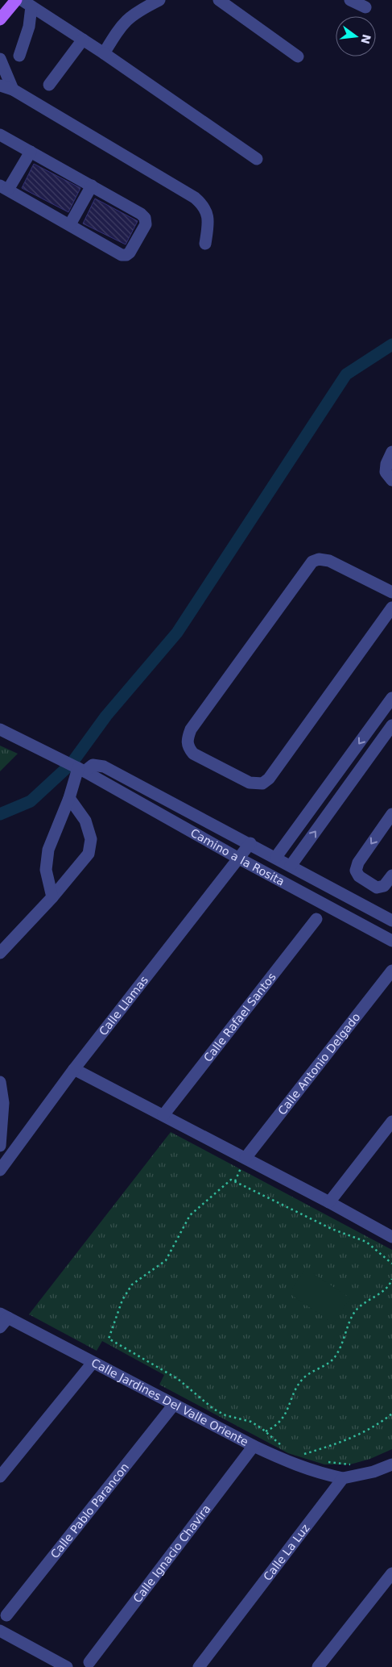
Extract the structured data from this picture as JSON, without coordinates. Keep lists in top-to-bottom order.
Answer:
{
  "streets": {
    "street": [
      "Camino a la Rosita",
      "Calle Llamas",
      "Calle Rafael Santos",
      "Calle Antonio Delgado",
      "Calle Jardines Del Valle Oriente",
      "Calle Pablo Parancon",
      "Calle La Luz",
      "Calle Ignacio Chavira"
    ]
  },
  "crossings": [
    ["Camino a la Rosita", "Calle Llamas"],
    ["Calle Jardines Del Valle Oriente", "Calle Pablo Parancon"],
    ["Calle Jardines Del Valle Oriente", "Calle La Luz"],
    ["Calle Jardines Del Valle Oriente", "Calle Ignacio Chavira"]
  ],
  "north": "right"
}
